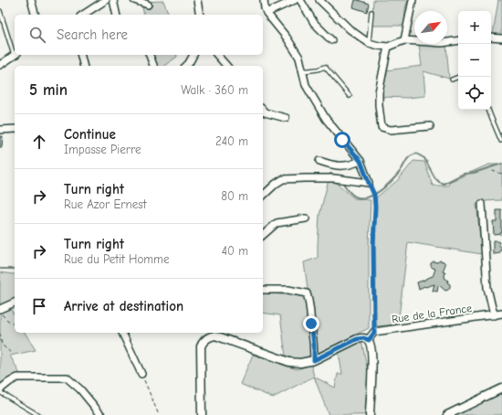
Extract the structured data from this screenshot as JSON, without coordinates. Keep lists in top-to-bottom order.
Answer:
{
  "streets": {
    "street": ["Rue de la France"]
  },
  "north": "top right",
  "page": {
    "map_buttons": ["+", "−"],
    "search": "Search here",
    "heading": ["5 min", "Walk · 360 m"],
    "list": [
      ["Continue", "Impasse Pierre", "240 m"],
      ["Turn right", "Rue Azor Ernest", "80 m"],
      ["Turn right", "Rue du Petit Homme", "40 m"],
      "Arrive at destination"
    ]
  }
}
